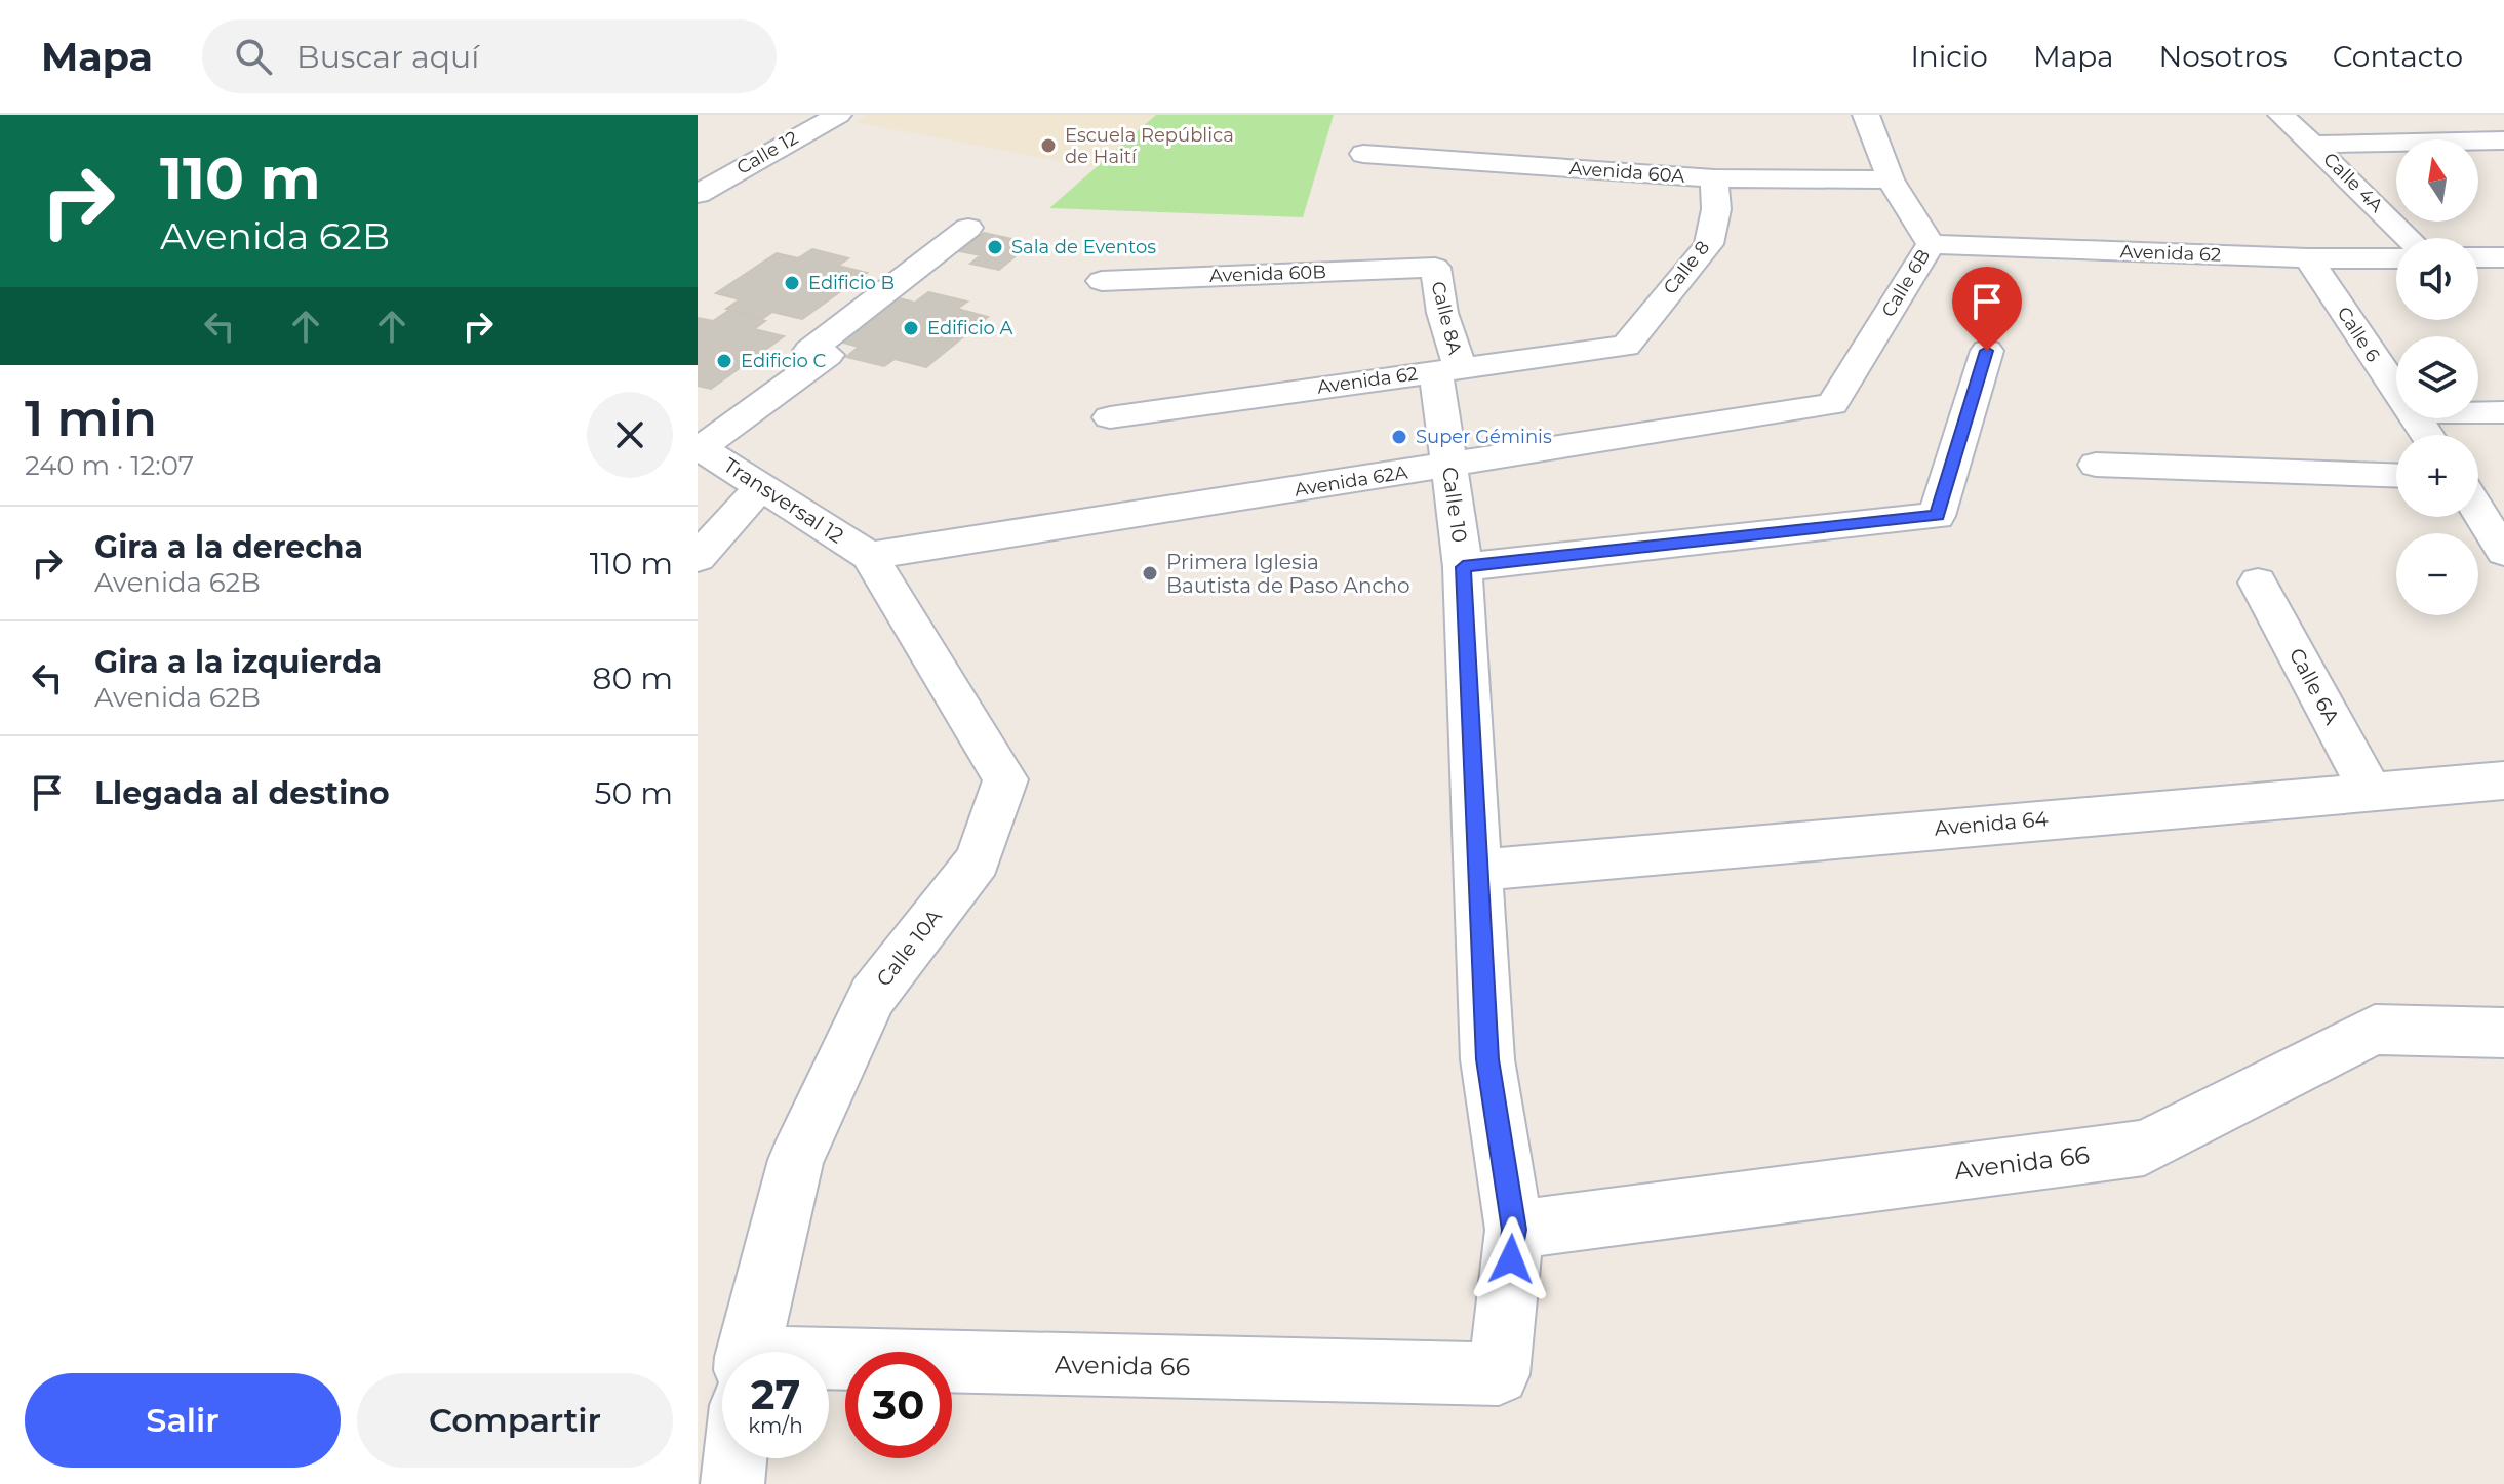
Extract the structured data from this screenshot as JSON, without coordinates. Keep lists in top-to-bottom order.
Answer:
{
  "streets": {
    "street": [
      "Calle 12",
      "Avenida 60A",
      "Calle 4A",
      "Avenida 62",
      "Calle 8",
      "Avenida 60B",
      "Calle 6B",
      "Calle 8A",
      "Calle 6",
      "Avenida 62A",
      "Transversal 12",
      "Calle 10",
      "Calle 6A",
      "Avenida 64",
      "Calle 10A",
      "Avenida 66"
    ]
  },
  "crossings": [
    ["Avenida 60A", "Calle 8"],
    ["Avenida 60A", "Calle 6B"],
    ["Avenida 62", "Calle 8"],
    ["Avenida 62", "Calle 6B"],
    ["Avenida 62", "Calle 8A"],
    ["Avenida 62", "Calle 6"],
    ["Avenida 62", "Calle 10"],
    ["Avenida 60B", "Calle 8A"],
    ["Calle 6B", "Avenida 62A"],
    ["Calle 8A", "Calle 10"],
    ["Avenida 62A", "Transversal 12"],
    ["Avenida 62A", "Calle 10"],
    ["Avenida 62A", "Calle 10A"],
    ["Transversal 12", "Calle 10A"],
    ["Calle 10", "Avenida 64"],
    ["Calle 10", "Avenida 66"],
    ["Calle 6A", "Avenida 64"]
  ],
  "places": [
    "Escuela República de Haití",
    "Sala de Eventos",
    "Edificio B",
    "Edificio A",
    "Edificio C",
    "Super Géminis",
    "Primera Iglesia Bautista de Paso Ancho"
  ],
  "north": "top",
  "page": {
    "header": "Mapa",
    "search": "Buscar aquí",
    "nav": [
      "Inicio",
      "Mapa",
      "Nosotros",
      "Contacto"
    ],
    "turn": ["110 m", "Avenida 62B"],
    "map_buttons": ["+", "−"],
    "heading": ["1 min", "240 m · 12:07"],
    "list": [
      {
        "name": "Gira a la derecha",
        "note": "Avenida 62B",
        "value": "110 m"
      },
      {
        "name": "Gira a la izquierda",
        "note": "Avenida 62B",
        "value": "80 m"
      },
      {
        "name": "Llegada al destino",
        "value": "50 m"
      }
    ],
    "speed": "27 km/h",
    "limit": "30",
    "buttons": ["Salir", "Compartir"]
  }
}
